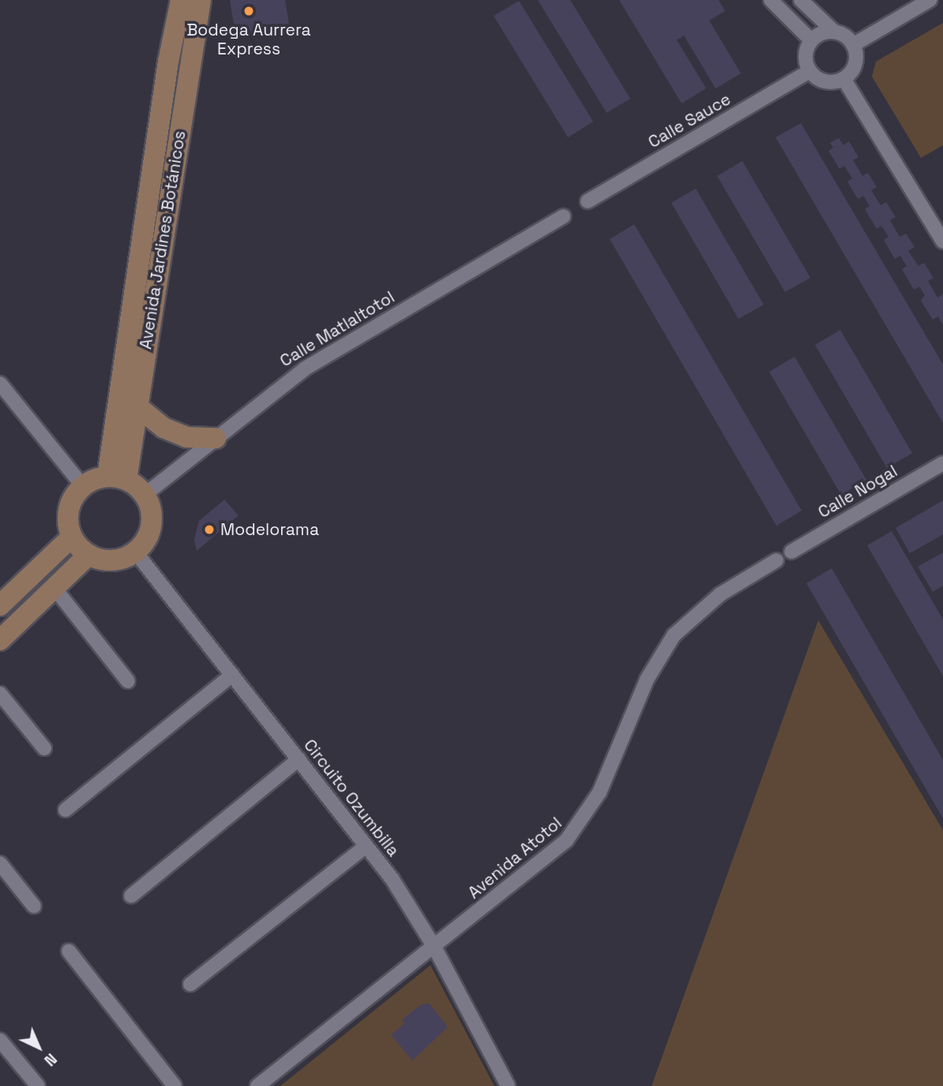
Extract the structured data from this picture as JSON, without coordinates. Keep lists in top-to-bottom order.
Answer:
{
  "streets": {
    "street": [
      "Calle Sauce",
      "Avenida Jardines Botánicos",
      "Calle Matlaltotol",
      "Calle Nogal",
      "Circuito Ozumbilla",
      "Avenida Atotol"
    ]
  },
  "crossings": [
    ["Avenida Jardines Botánicos", "Calle Matlaltotol"],
    ["Avenida Jardines Botánicos", "Circuito Ozumbilla"],
    ["Calle Matlaltotol", "Circuito Ozumbilla"],
    ["Circuito Ozumbilla", "Avenida Atotol"]
  ],
  "places": ["Bodega Aurrera Express", "Modelorama"],
  "north": "bottom right"
}
